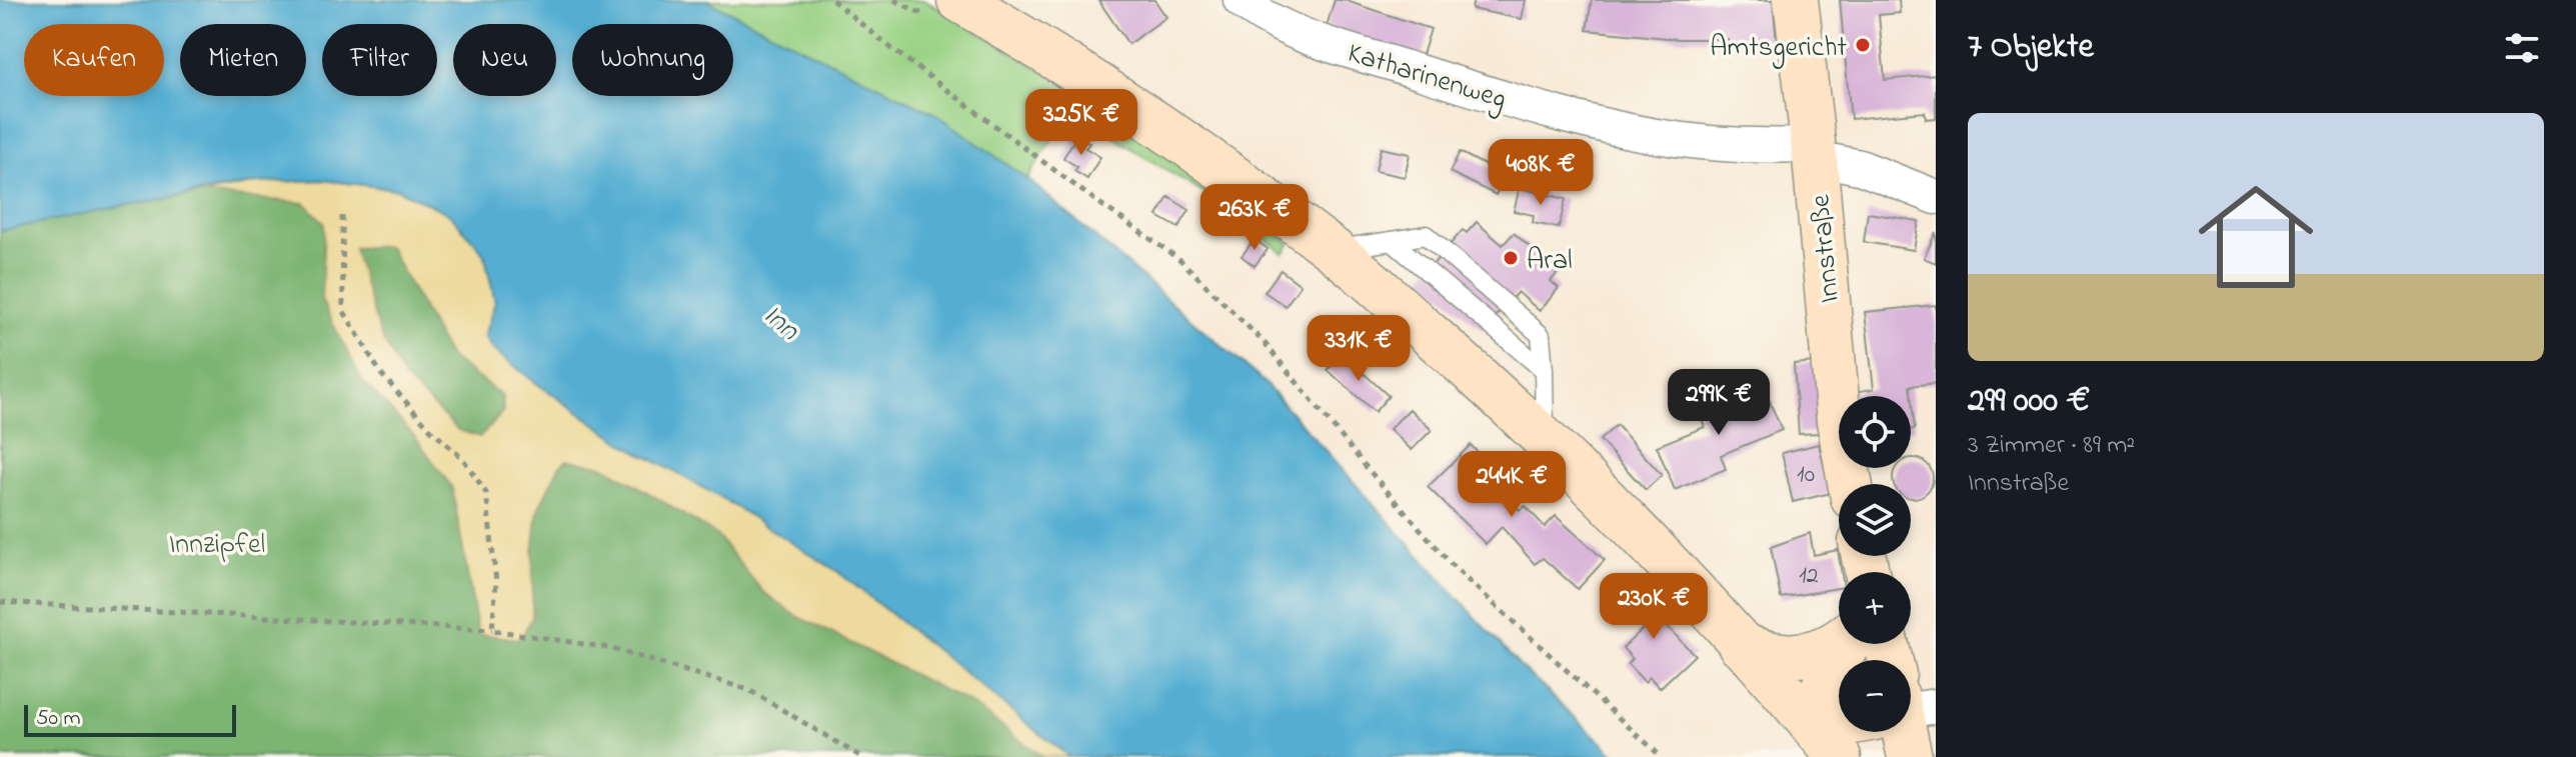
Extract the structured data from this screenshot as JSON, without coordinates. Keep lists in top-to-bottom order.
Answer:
{
  "streets": {
    "main road": ["Innstraße"],
    "street": ["Katharinenweg"]
  },
  "crossings": [
    ["Katharinenweg", "Innstraße"]
  ],
  "water": ["Inn"],
  "parks": ["Innzipfel"],
  "places": ["Amtsgericht", "Aral"],
  "house_numbers": ["10", "12"],
  "scale_bar": "50 m",
  "page": {
    "heading": "7 Objekte",
    "chip": [
      "Kaufen",
      "Mieten",
      "Filter",
      "Neu",
      "Wohnung"
    ],
    "price": [
      "325K €",
      "408K €",
      "263K €",
      "331K €",
      "299K €",
      "244K €",
      "230K €"
    ],
    "list": [
      {
        "name": "299 000 €",
        "note": "3 Zimmer · 89 m² · Innstraße"
      }
    ],
    "map_buttons": ["+", "−"],
    "scale": "50 m"
  }
}
